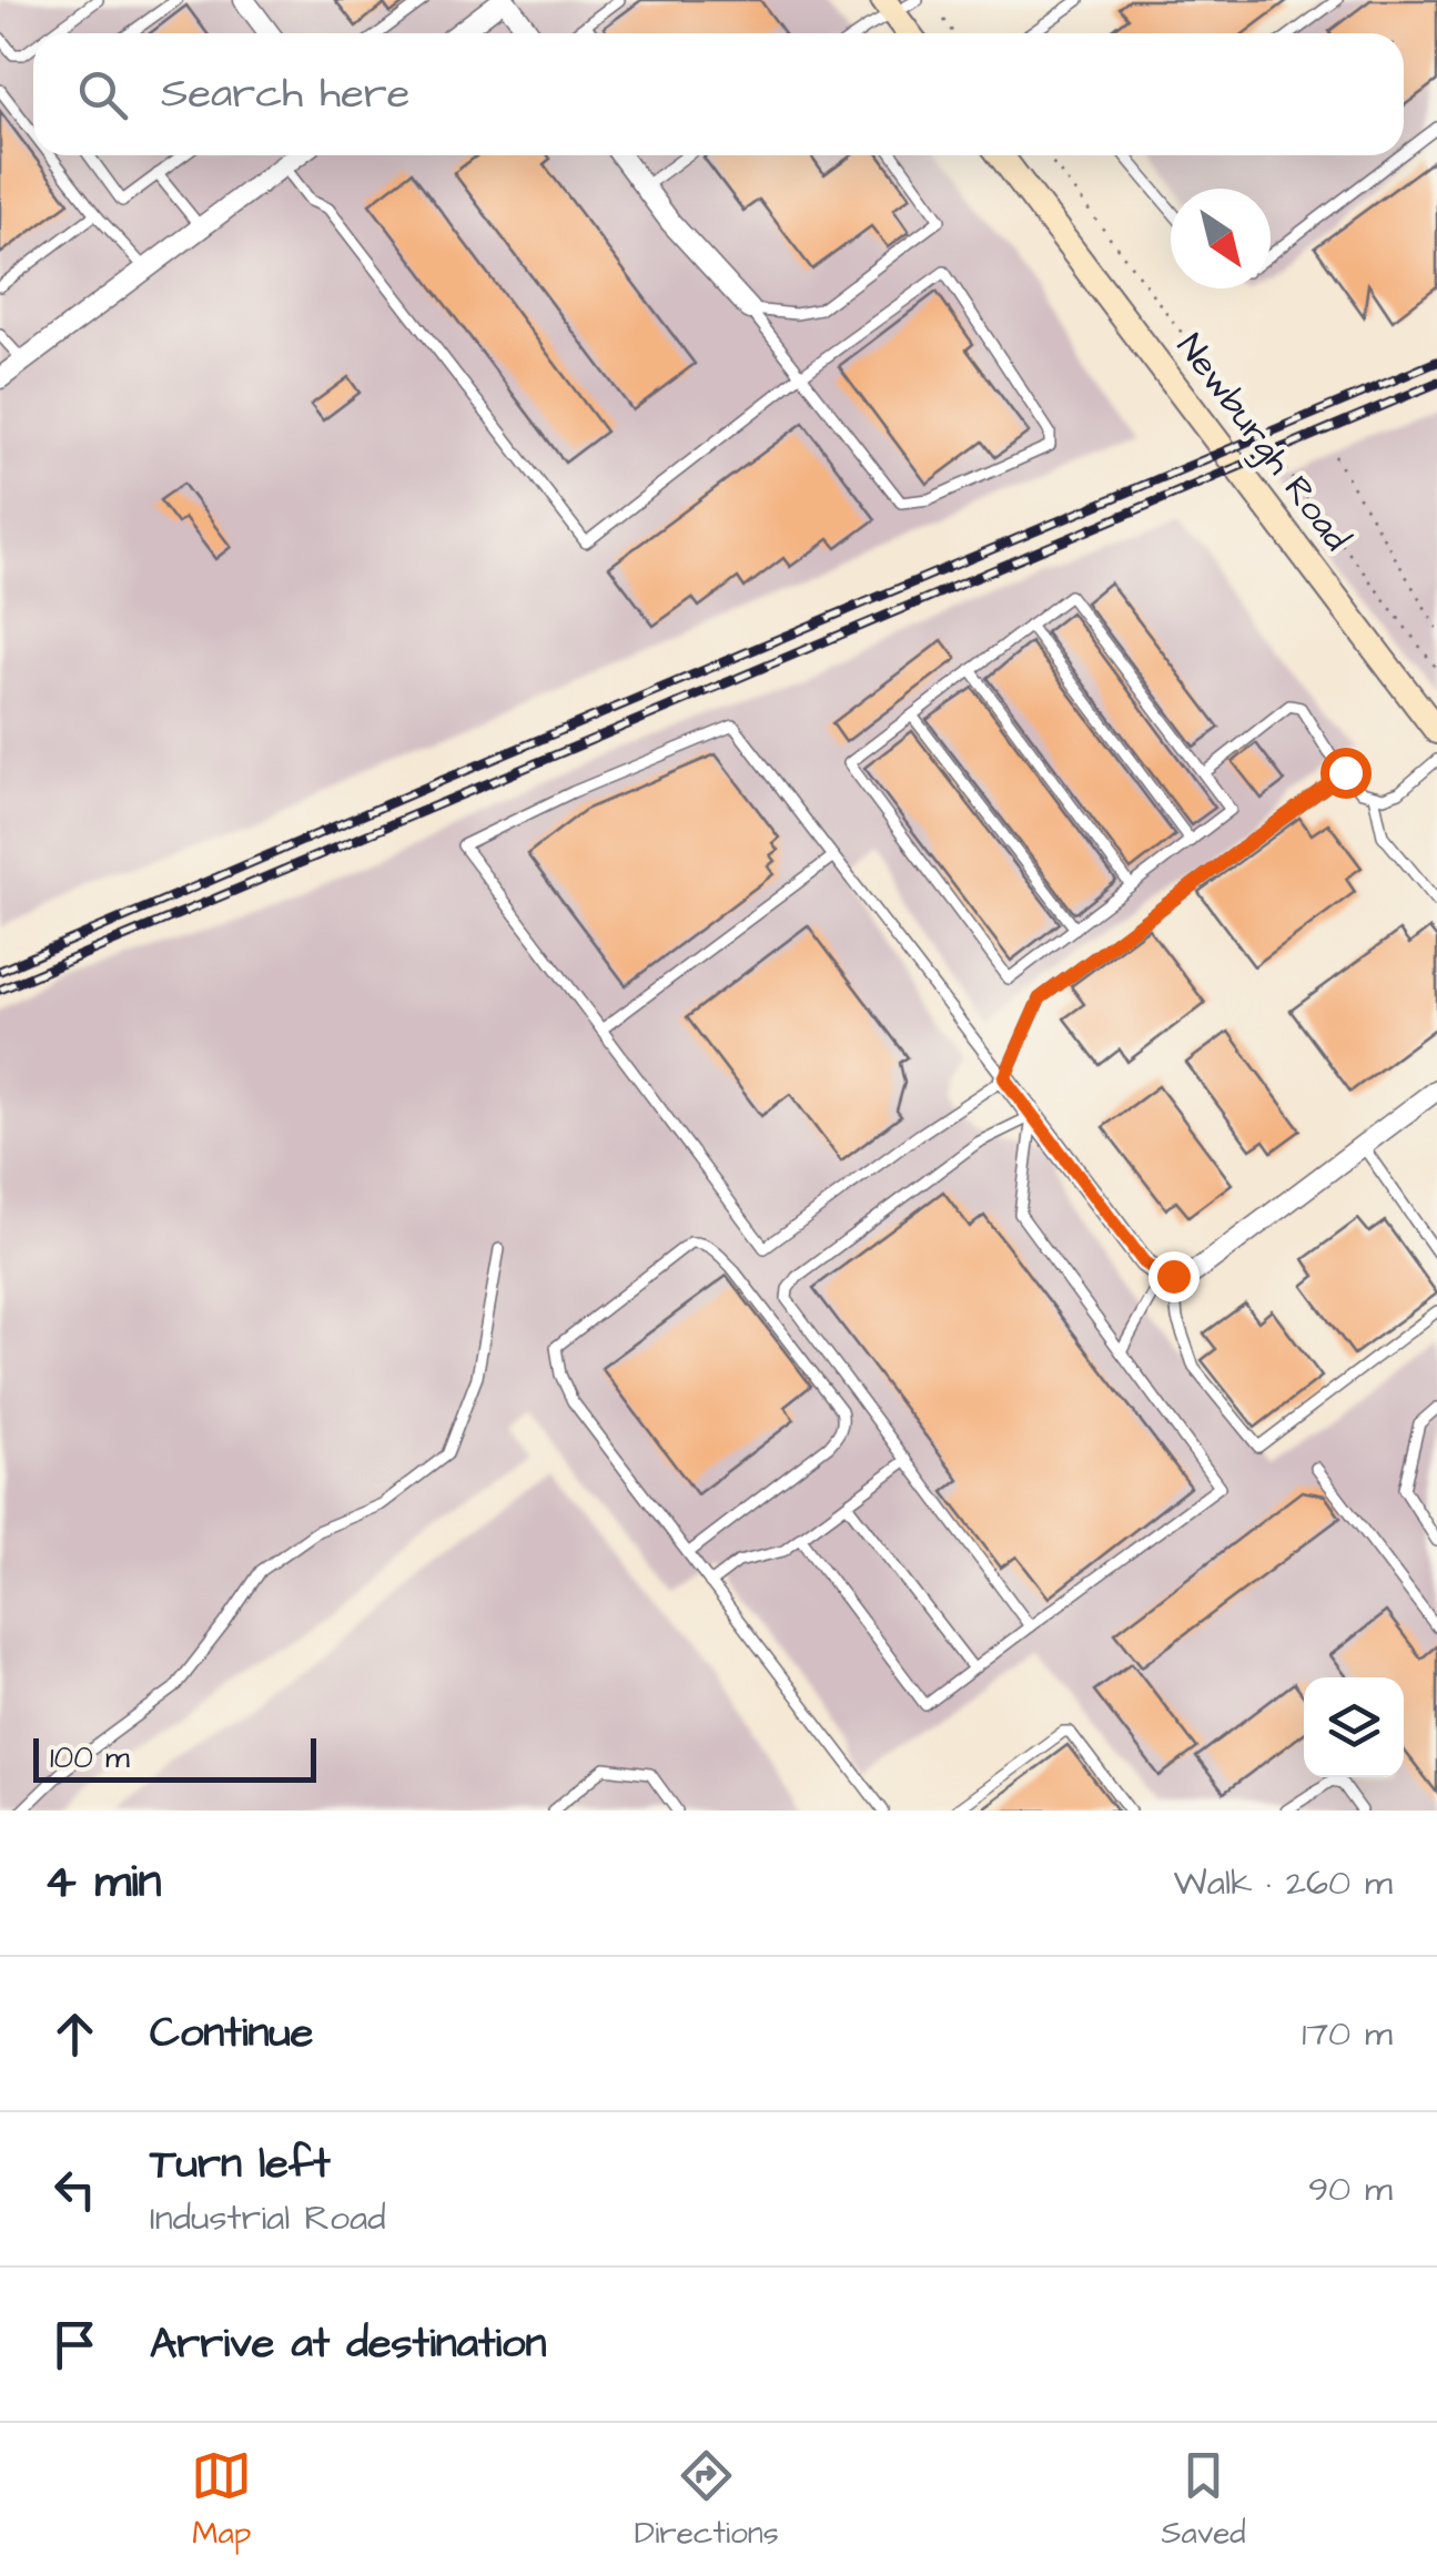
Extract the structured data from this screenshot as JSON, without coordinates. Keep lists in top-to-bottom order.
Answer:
{
  "streets": {
    "main road": ["Newburgh Road"]
  },
  "scale_bar": "100 m",
  "north": "bottom right",
  "page": {
    "search": "Search here",
    "scale": "100 m",
    "heading": ["4 min", "Walk · 260 m"],
    "list": [
      ["Continue", "170 m"],
      ["Turn left", "Industrial Road", "90 m"],
      "Arrive at destination"
    ],
    "nav": ["Map", "Directions", "Saved"]
  }
}
